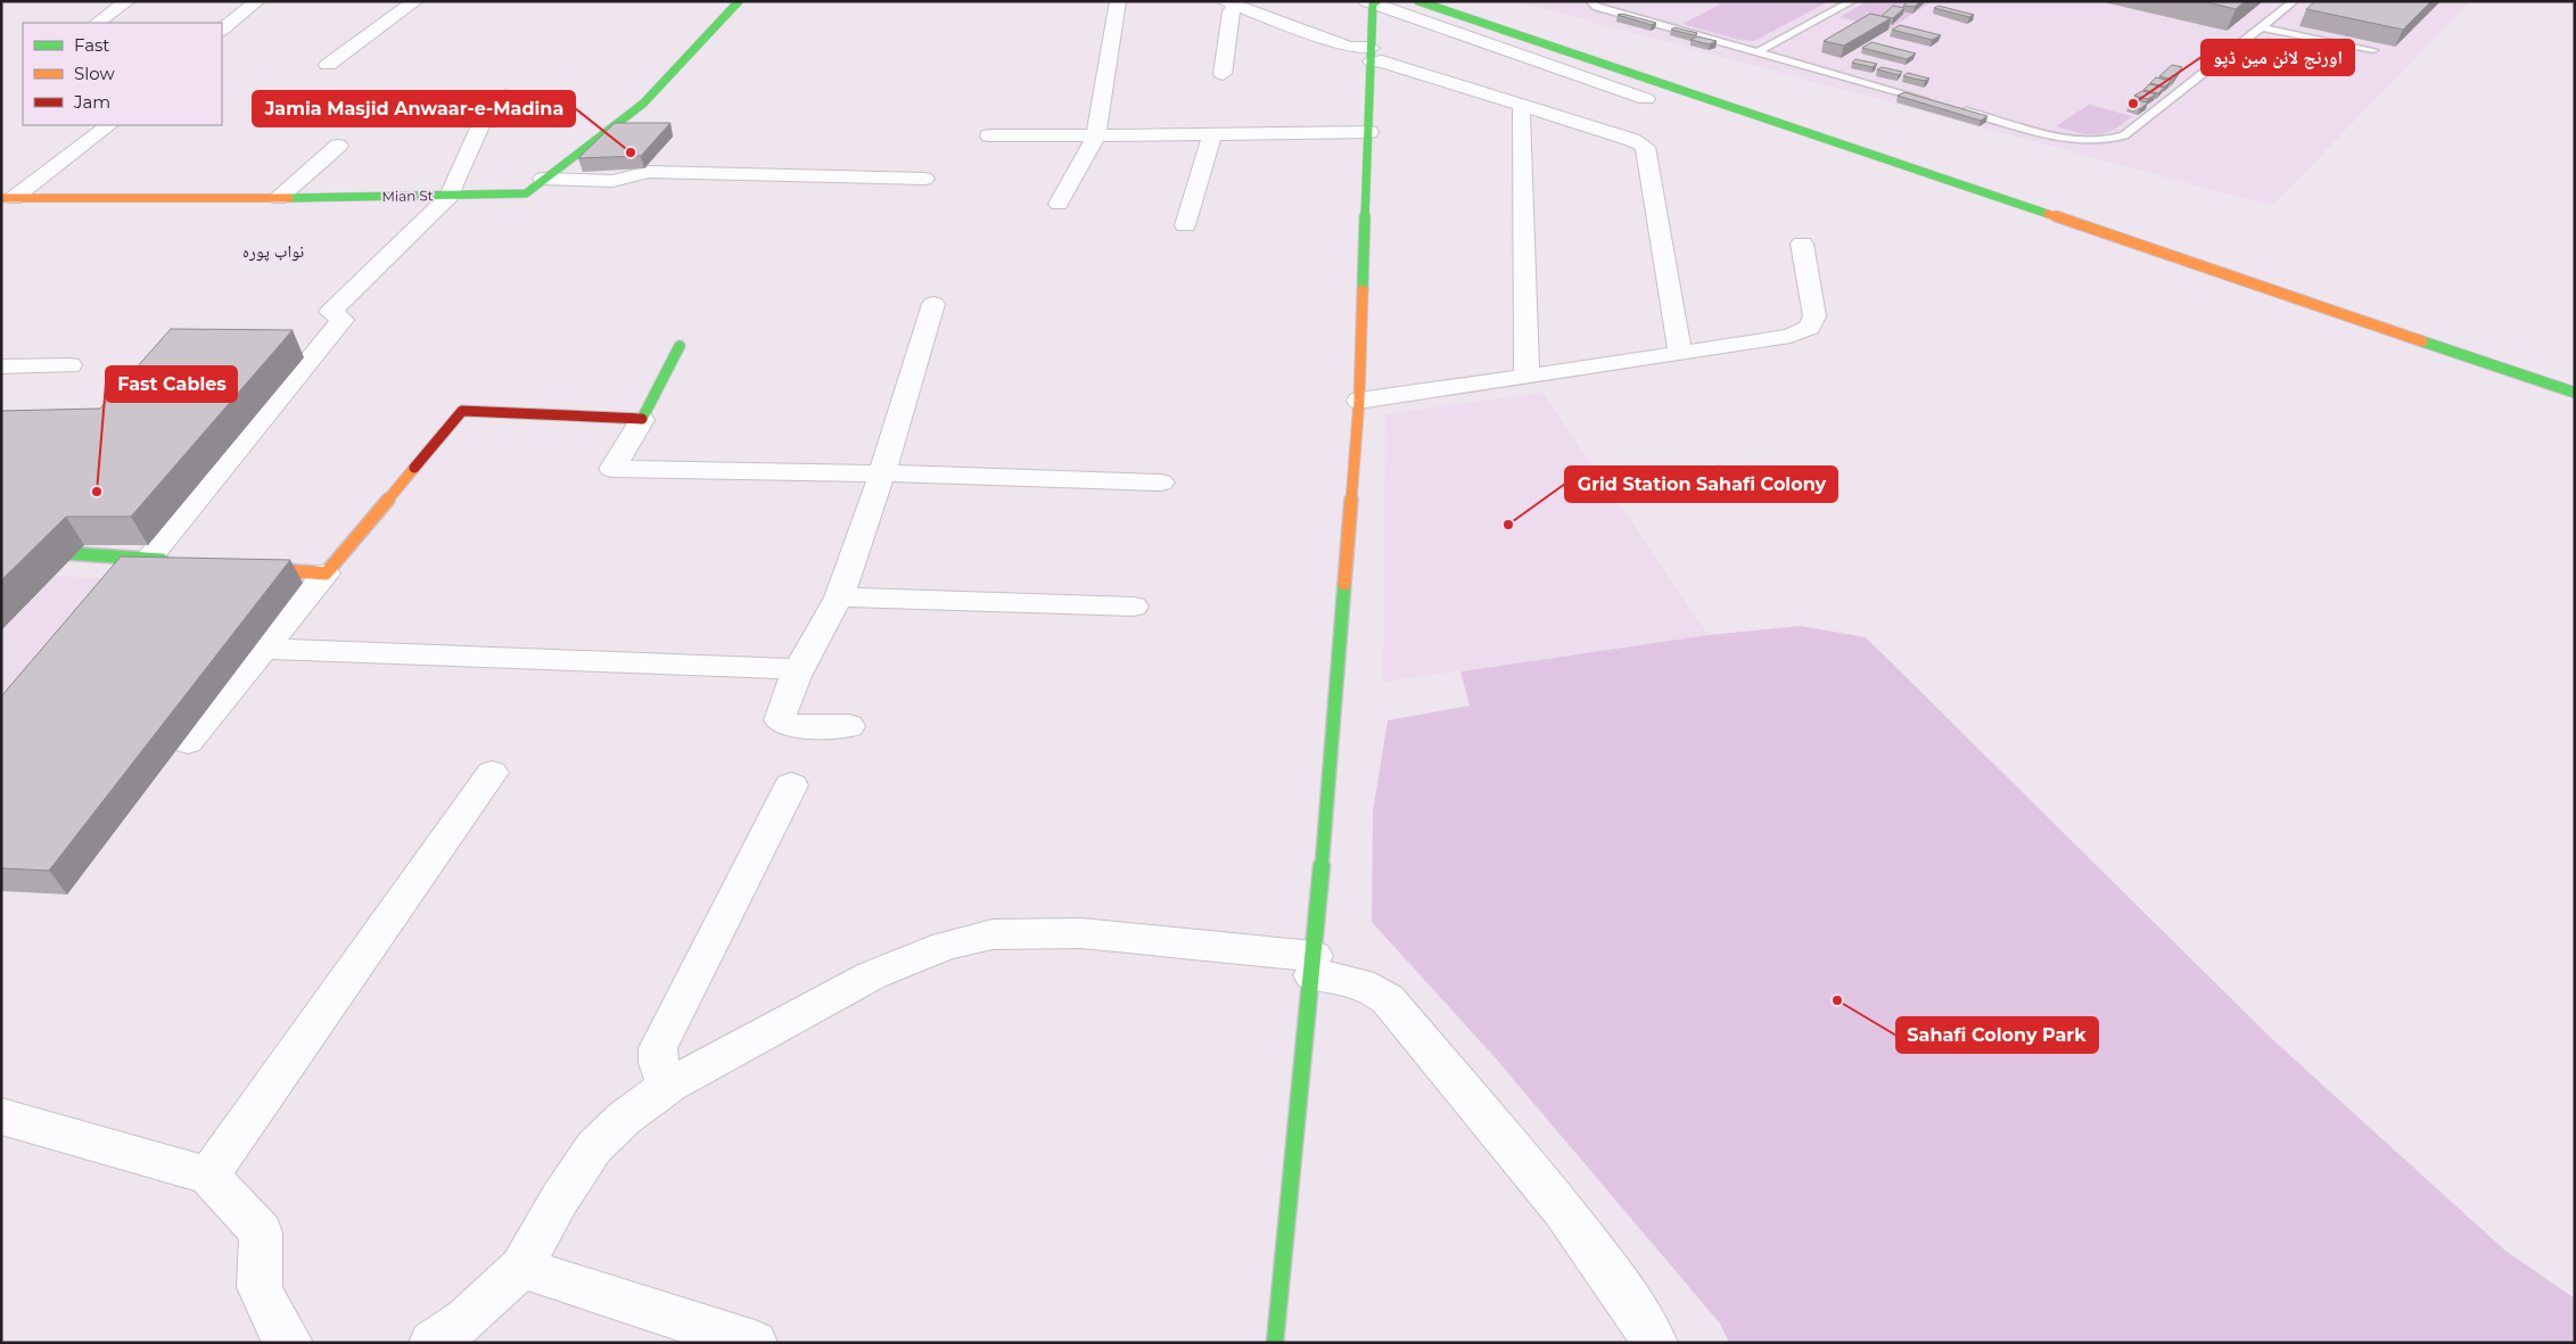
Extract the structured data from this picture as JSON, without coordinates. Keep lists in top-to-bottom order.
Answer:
{
  "streets": {
    "street": ["Mian St"]
  },
  "districts": ["نواب پورہ"],
  "places": [
    "اورنج لائن مین ڈپو",
    "Jamia Masjid Anwaar-e-Madina",
    "Fast Cables",
    "Grid Station Sahafi Colony",
    "Sahafi Colony Park"
  ],
  "legend": ["Fast", "Slow", "Jam"]
}
